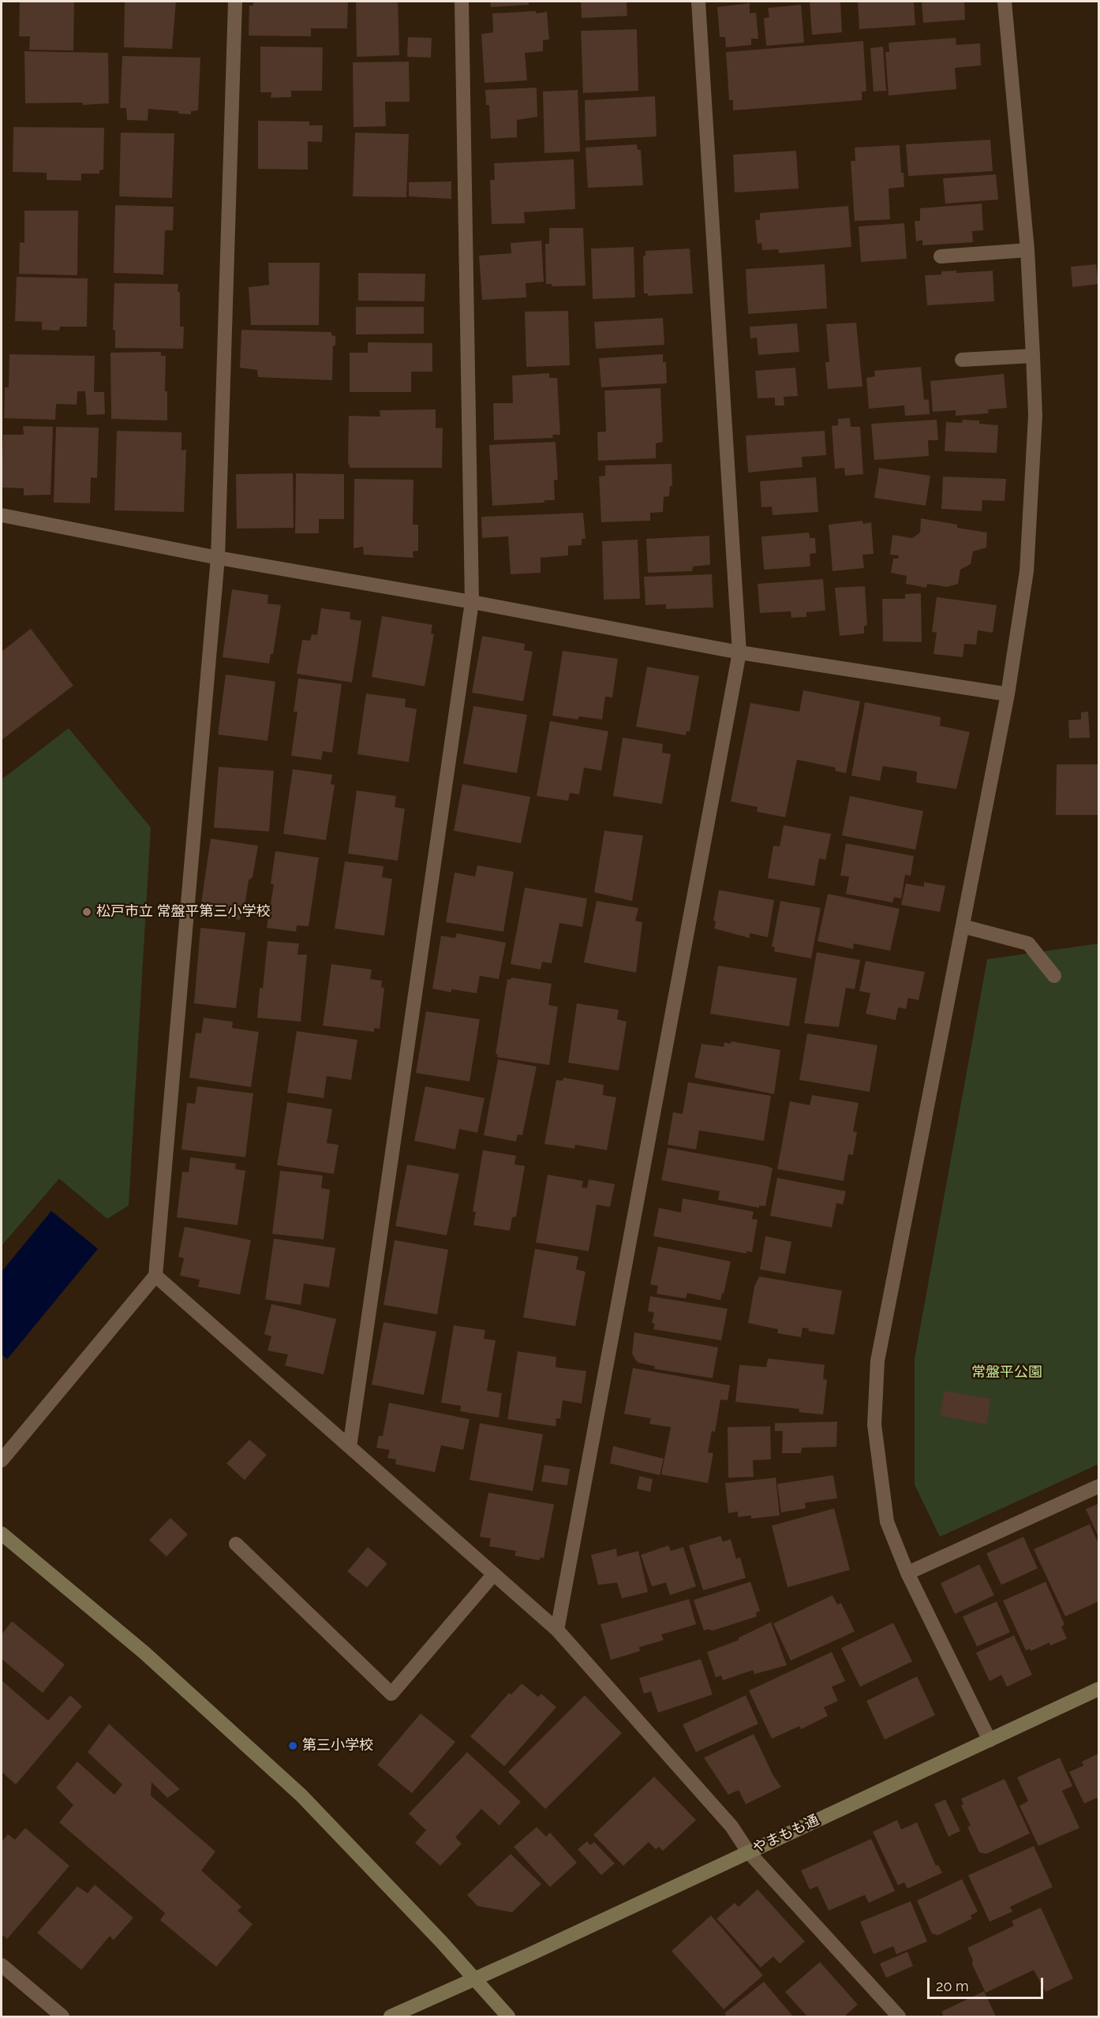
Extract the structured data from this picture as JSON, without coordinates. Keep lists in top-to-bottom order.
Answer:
{
  "streets": {
    "street": ["やまもも通"]
  },
  "parks": ["常盤平公園"],
  "places": ["松戸市立 常盤平第三小学校", "第三小学校"],
  "scale_bar": "20 m"
}
